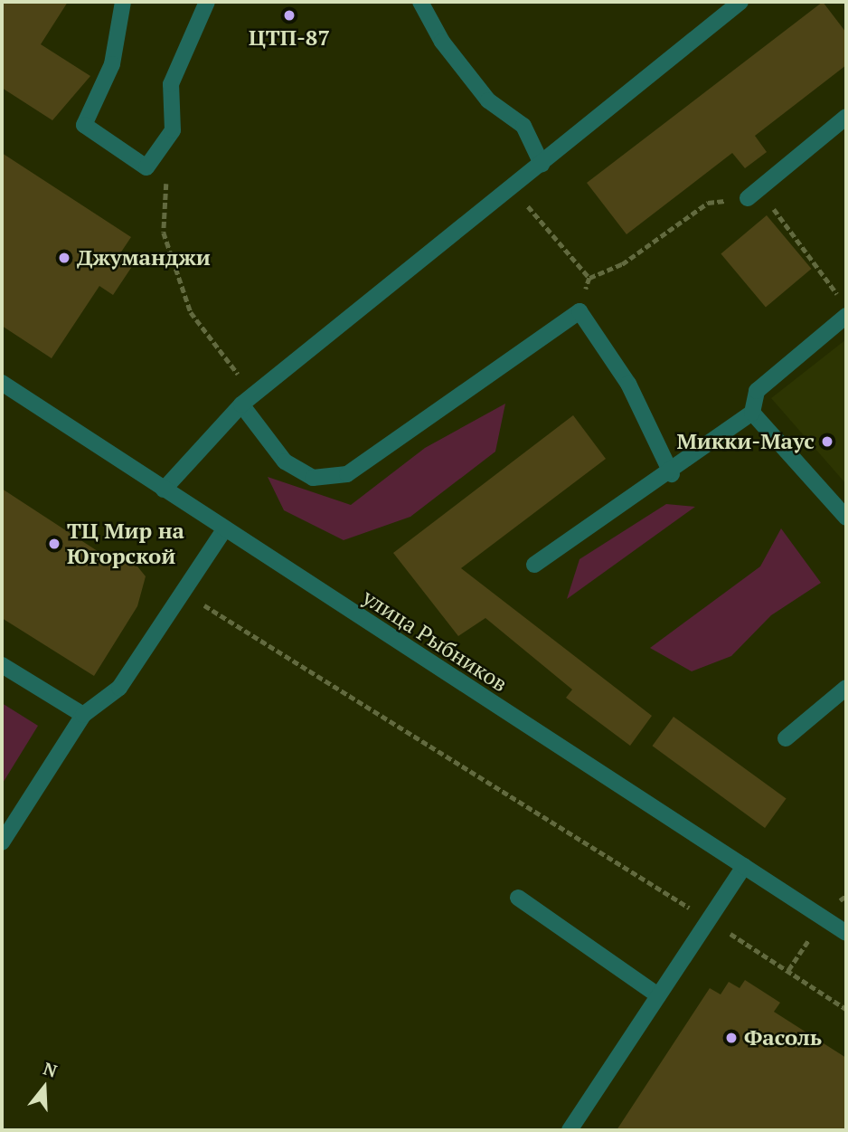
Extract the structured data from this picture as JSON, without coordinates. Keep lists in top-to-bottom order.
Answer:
{
  "streets": {
    "street": ["улица Рыбников"]
  },
  "places": [
    "ЦТП-87",
    "Джуманджи",
    "Микки-Маус",
    "ТЦ Мир на Югорской",
    "Фасоль"
  ],
  "north": "top"
}
